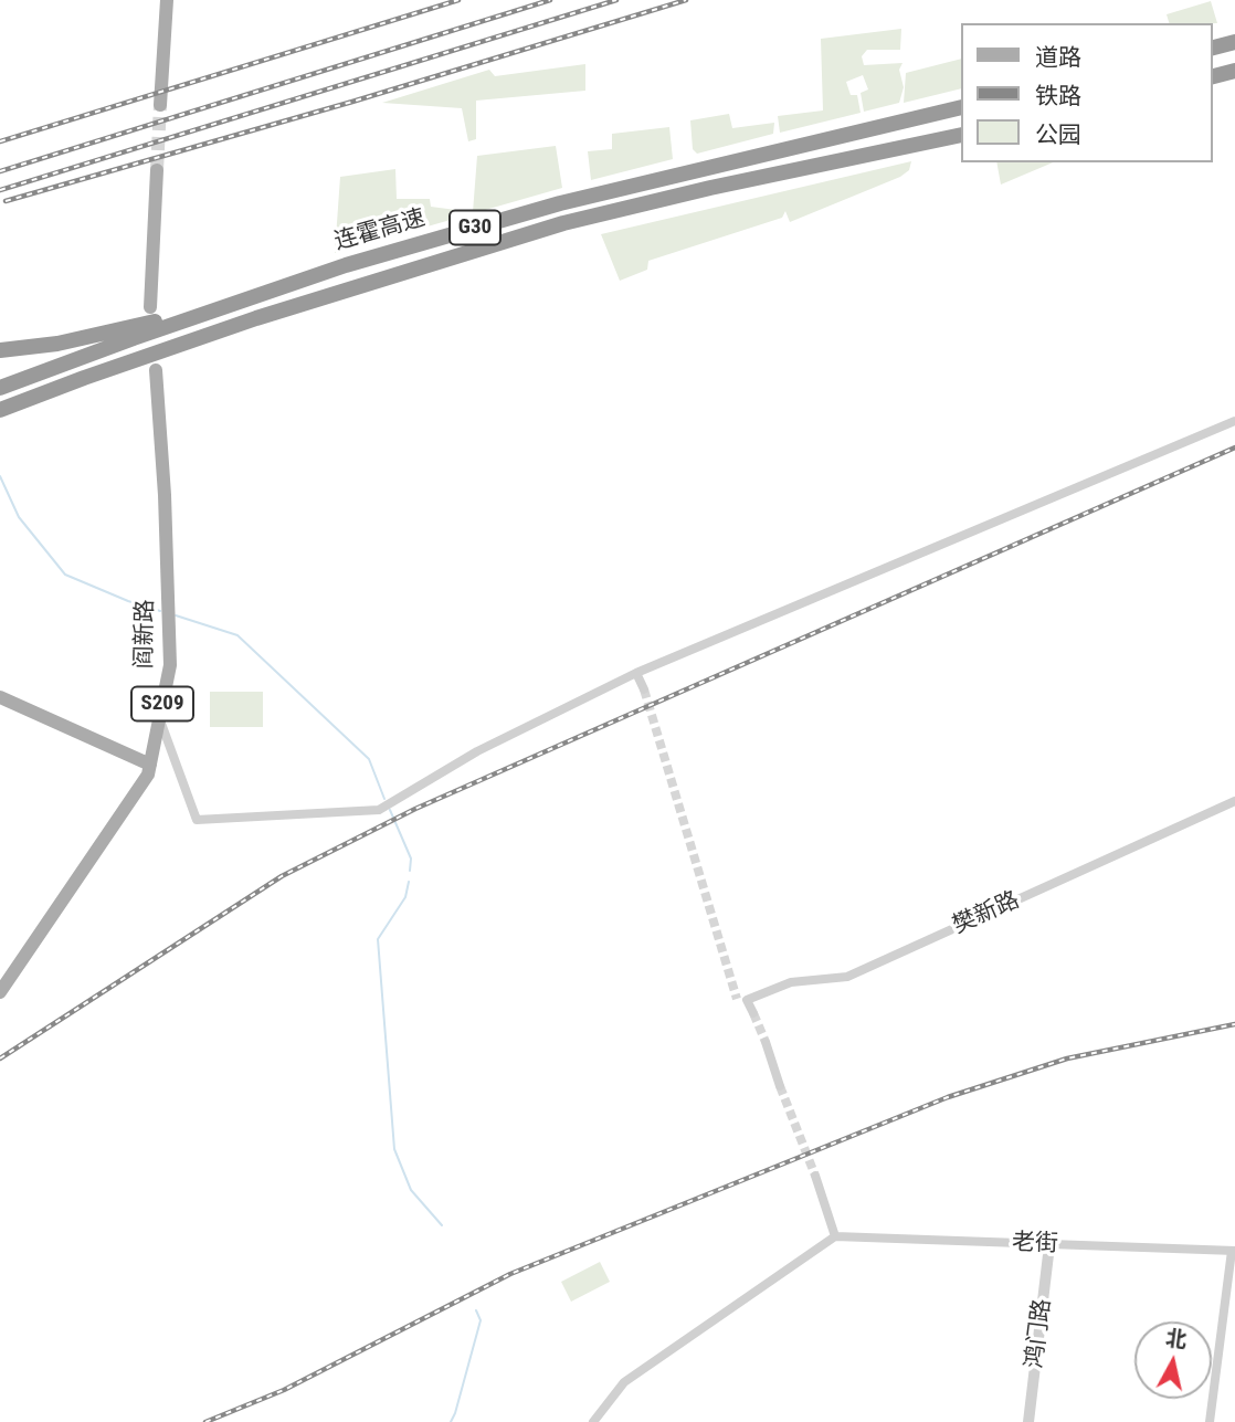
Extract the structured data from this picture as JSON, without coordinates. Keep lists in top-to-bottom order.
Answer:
{
  "streets": {
    "highway": ["G30", "连霍高速"],
    "main road": ["阎新路", "S209"],
    "street": ["樊新路", "老街", "鸿门路"]
  },
  "crossings": [
    ["老街", "鸿门路"]
  ],
  "legend": ["道路", "铁路", "公园"],
  "north": "top"
}
